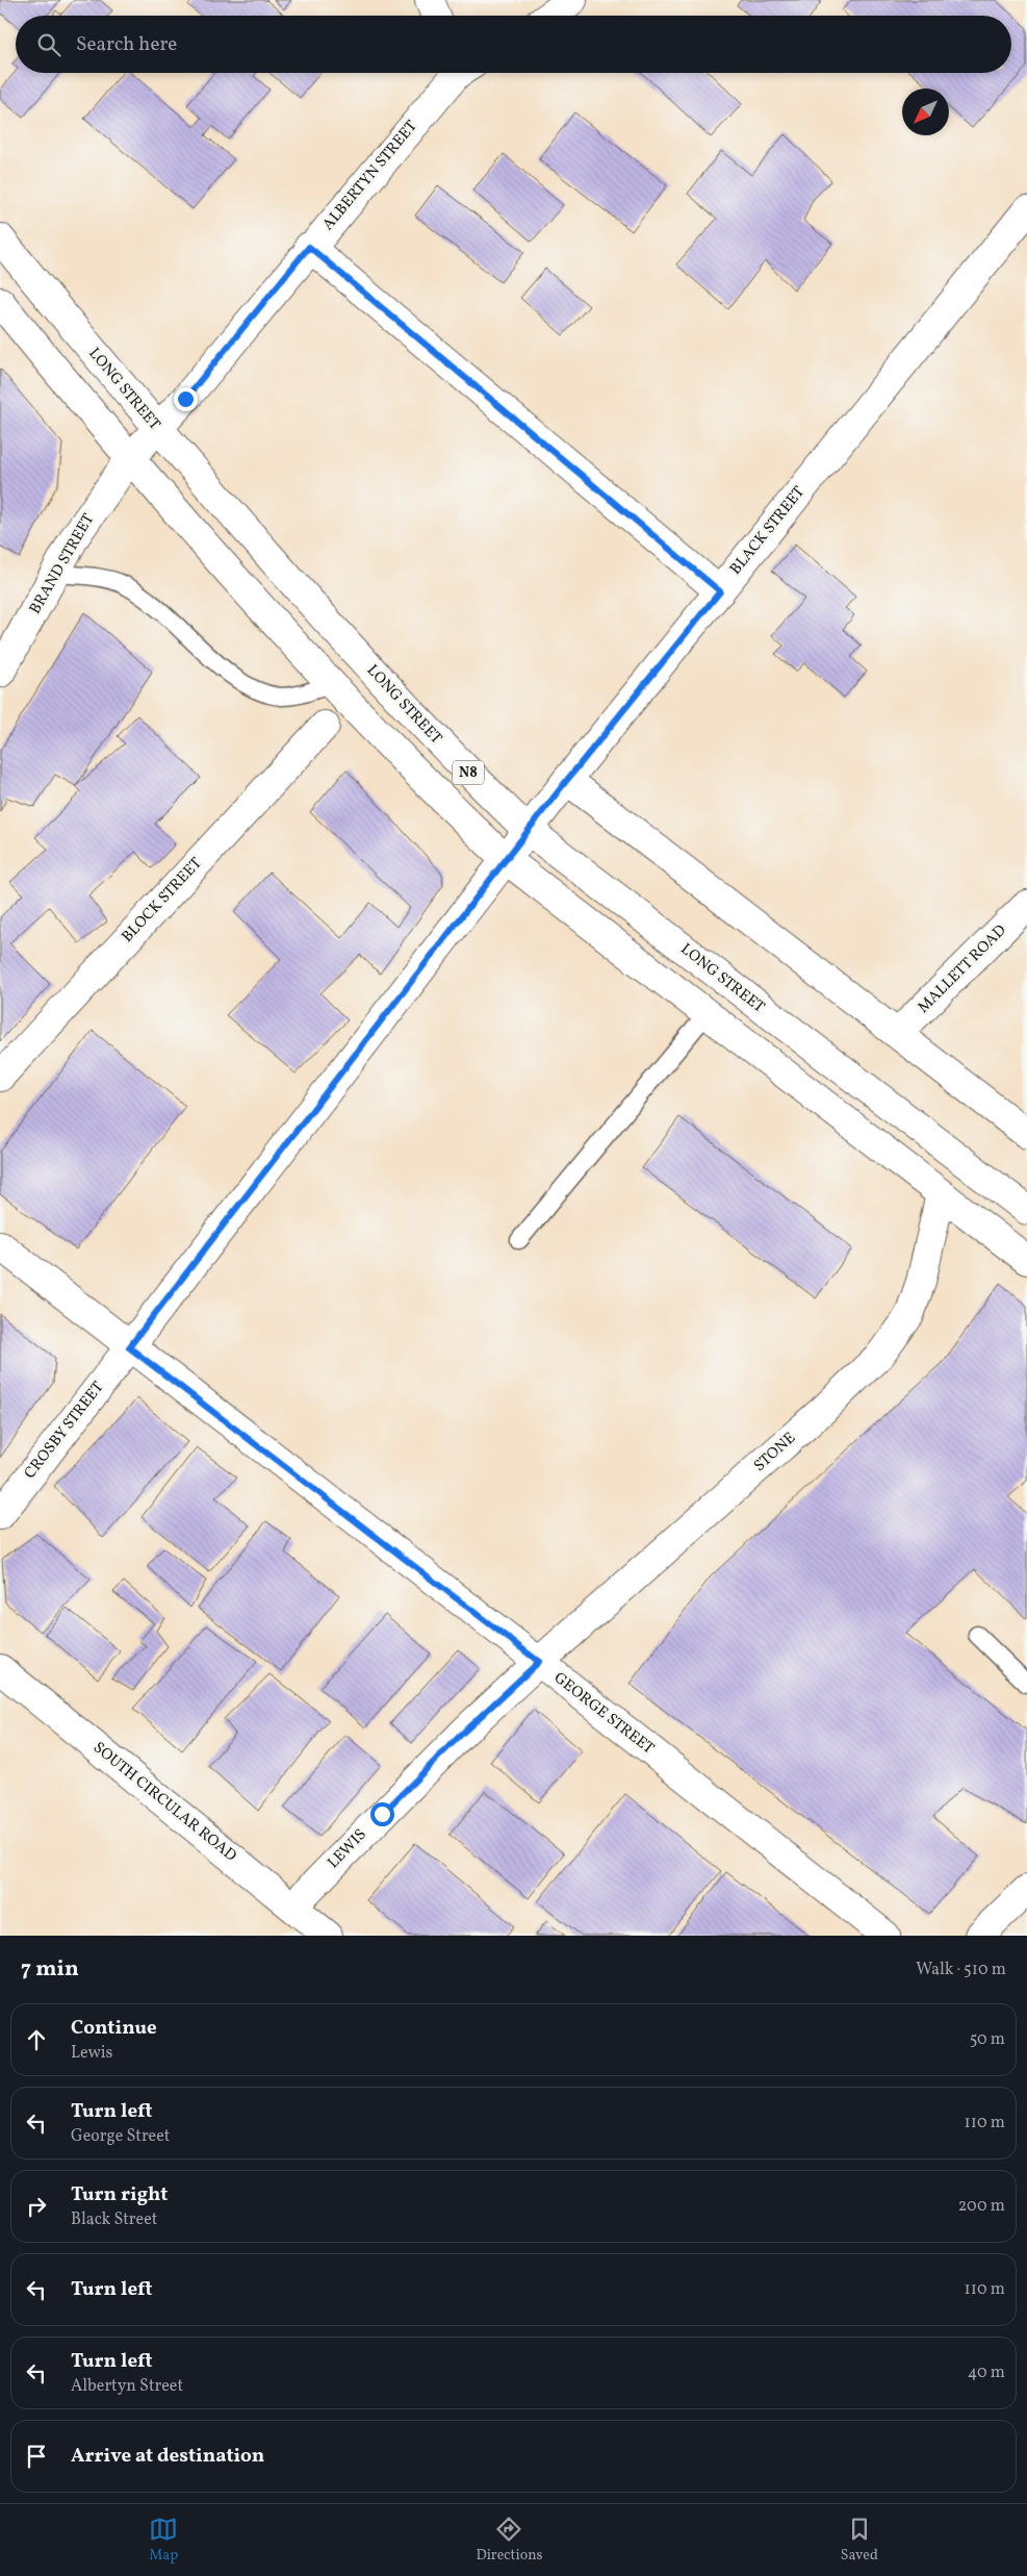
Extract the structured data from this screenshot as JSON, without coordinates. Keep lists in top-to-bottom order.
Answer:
{
  "streets": {
    "main road": [
      "ALBERTYN STREET",
      "LONG STREET",
      "BLACK STREET",
      "BRAND STREET",
      "N8",
      "BLOCK STREET",
      "MALLETT ROAD",
      "CROSBY STREET",
      "STONE",
      "GEORGE STREET",
      "SOUTH CIRCULAR ROAD",
      "LEWIS"
    ]
  },
  "crossings": [
    ["ALBERTYN STREET", "LONG STREET"],
    ["ALBERTYN STREET", "BRAND STREET"],
    ["ALBERTYN STREET", "N8"],
    ["LONG STREET", "BLACK STREET"],
    ["BLACK STREET", "N8"],
    ["BLACK STREET", "CROSBY STREET"],
    ["BLACK STREET", "GEORGE STREET"],
    ["BRAND STREET", "N8"],
    ["N8", "STONE"],
    ["CROSBY STREET", "GEORGE STREET"],
    ["STONE", "GEORGE STREET"],
    ["STONE", "LEWIS"],
    ["GEORGE STREET", "LEWIS"],
    ["SOUTH CIRCULAR ROAD", "LEWIS"]
  ],
  "north": "bottom left",
  "page": {
    "search": "Search here",
    "heading": ["7 min", "Walk · 510 m"],
    "list": [
      ["Continue", "Lewis", "50 m"],
      ["Turn left", "George Street", "110 m"],
      ["Turn right", "Black Street", "200 m"],
      ["Turn left", "110 m"],
      ["Turn left", "Albertyn Street", "40 m"],
      "Arrive at destination"
    ],
    "nav": ["Map", "Directions", "Saved"]
  }
}
